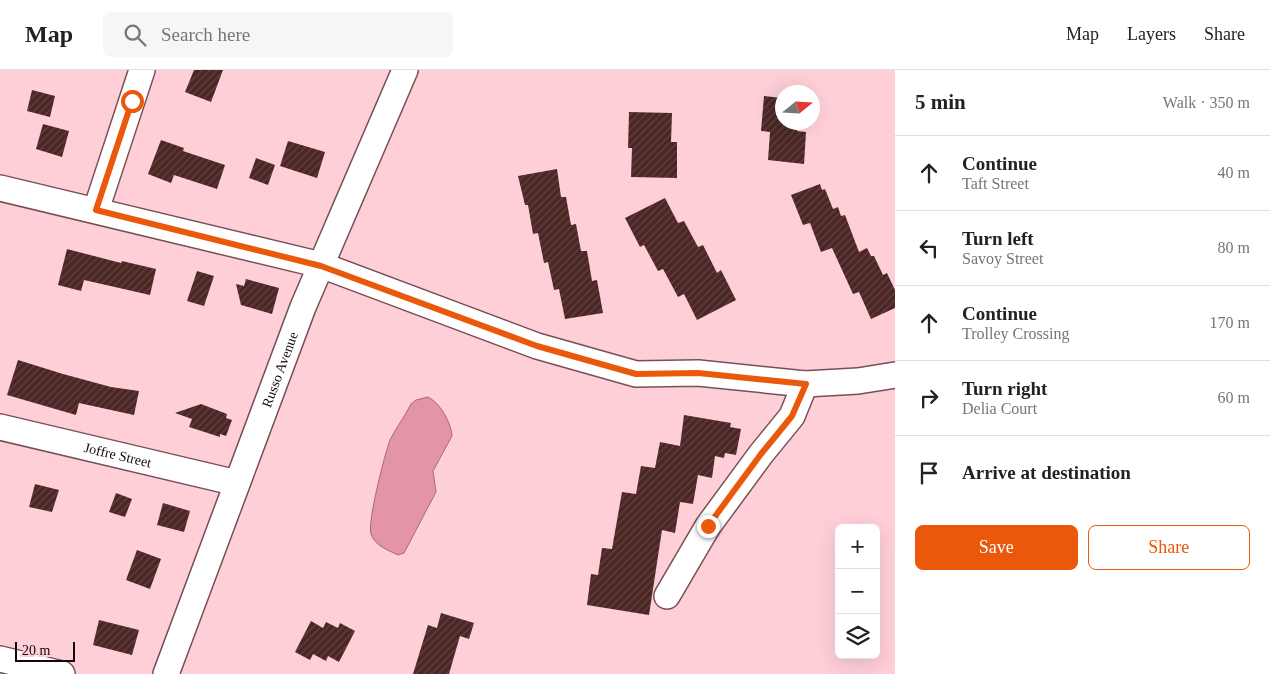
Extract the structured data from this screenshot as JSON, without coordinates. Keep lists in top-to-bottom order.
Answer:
{
  "streets": {
    "street": ["Russo Avenue", "Joffre Street"]
  },
  "crossings": [
    ["Russo Avenue", "Joffre Street"]
  ],
  "scale_bar": "20 m",
  "north": "right",
  "page": {
    "header": "Map",
    "search": "Search here",
    "nav": ["Map", "Layers", "Share"],
    "heading": ["5 min", "Walk · 350 m"],
    "list": [
      ["Continue", "Taft Street", "40 m"],
      ["Turn left", "Savoy Street", "80 m"],
      ["Continue", "Trolley Crossing", "170 m"],
      ["Turn right", "Delia Court", "60 m"],
      "Arrive at destination"
    ],
    "buttons": ["Save", "Share"],
    "map_buttons": ["+", "−"],
    "scale": "20 m"
  }
}
